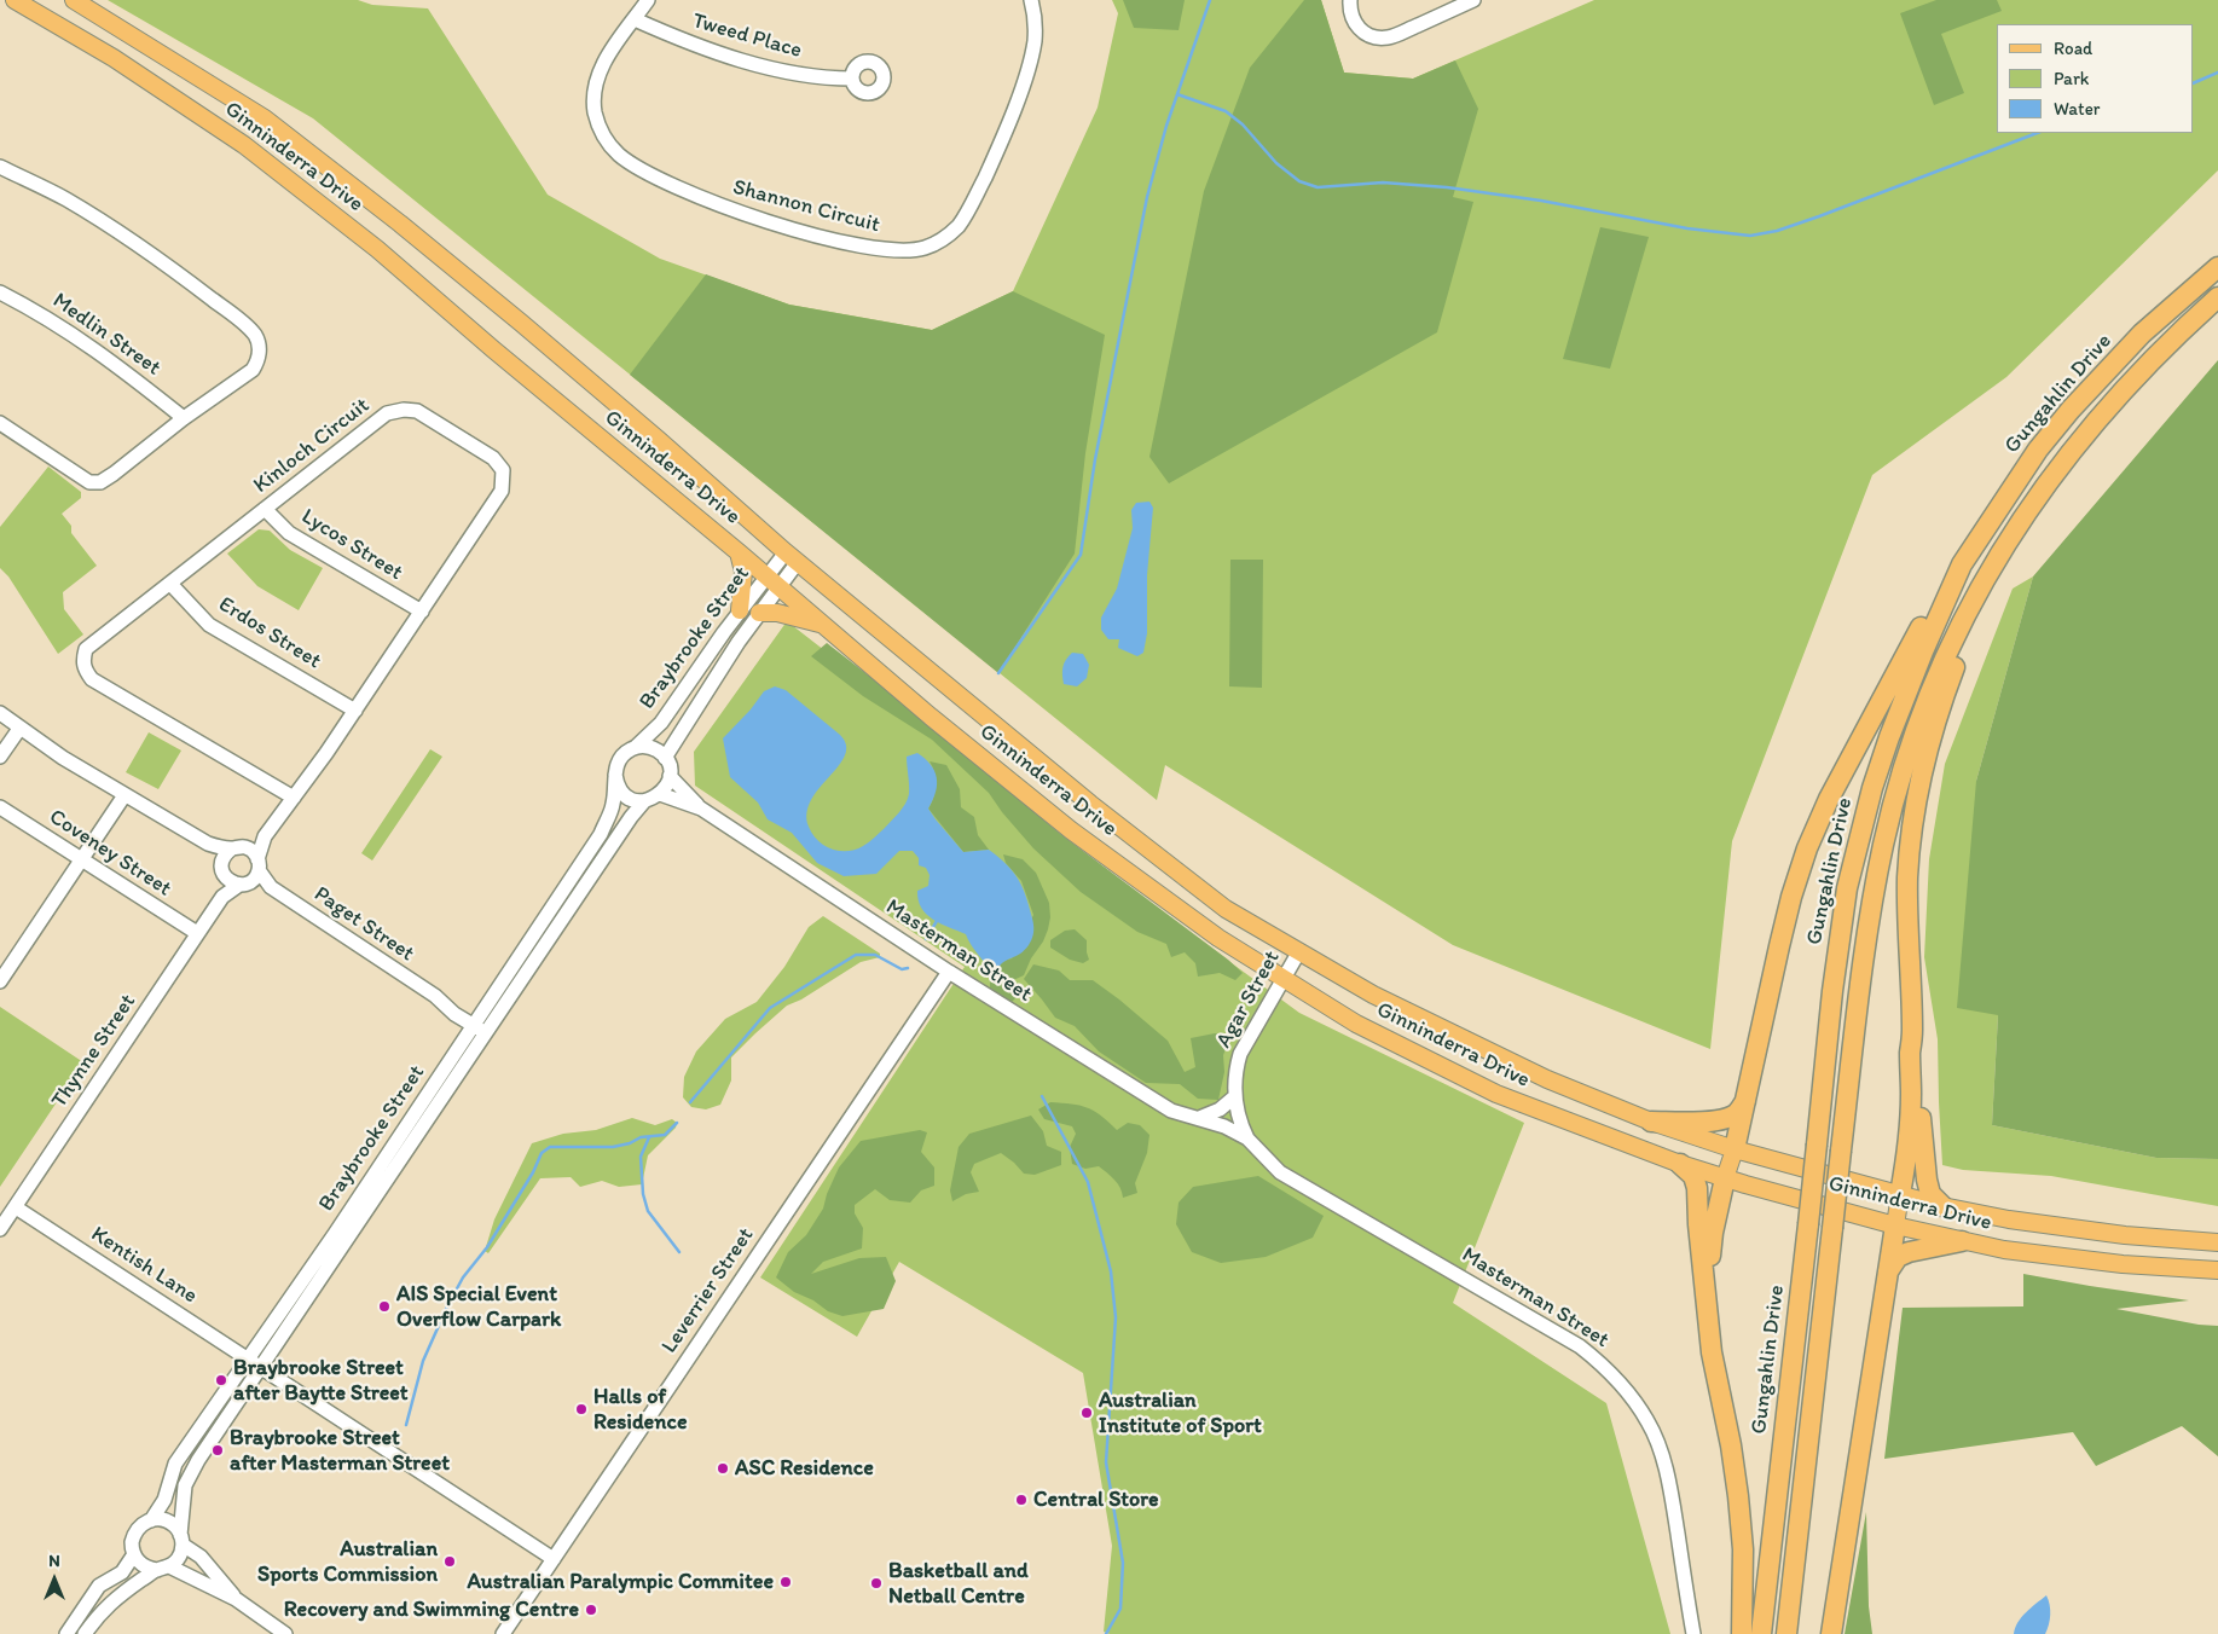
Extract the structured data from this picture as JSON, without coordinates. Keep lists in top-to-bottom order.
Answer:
{
  "streets": {
    "highway": ["Gungahlin Drive"],
    "main road": ["Ginninderra Drive"],
    "street": [
      "Tweed Place",
      "Shannon Circuit",
      "Medlin Street",
      "Kinloch Circuit",
      "Lycos Street",
      "Erdos Street",
      "Braybrooke Street",
      "Coveney Street",
      "Paget Street",
      "Masterman Street",
      "Agar Street",
      "Thynne Street",
      "Kentish Lane",
      "Leverrier Street"
    ]
  },
  "crossings": [
    ["Tweed Place", "Shannon Circuit"],
    ["Ginninderra Drive", "Braybrooke Street"],
    ["Ginninderra Drive", "Agar Street"],
    ["Kinloch Circuit", "Lycos Street"],
    ["Kinloch Circuit", "Erdos Street"],
    ["Kinloch Circuit", "Paget Street"],
    ["Kinloch Circuit", "Thynne Street"],
    ["Braybrooke Street", "Paget Street"],
    ["Braybrooke Street", "Masterman Street"],
    ["Braybrooke Street", "Kentish Lane"],
    ["Coveney Street", "Thynne Street"],
    ["Paget Street", "Thynne Street"],
    ["Masterman Street", "Agar Street"],
    ["Masterman Street", "Leverrier Street"],
    ["Thynne Street", "Kentish Lane"],
    ["Kentish Lane", "Leverrier Street"]
  ],
  "places": [
    "AIS Special Event Overflow Carpark",
    "Braybrooke Street after Baytte Street",
    "Halls of Residence",
    "Australian Institute of Sport",
    "Braybrooke Street after Masterman Street",
    "ASC Residence",
    "Central Store",
    "Australian Sports Commission",
    "Australian Paralympic Commitee",
    "Basketball and Netball Centre",
    "Recovery and Swimming Centre"
  ],
  "legend": ["Road", "Park", "Water"],
  "north": "top"
}
